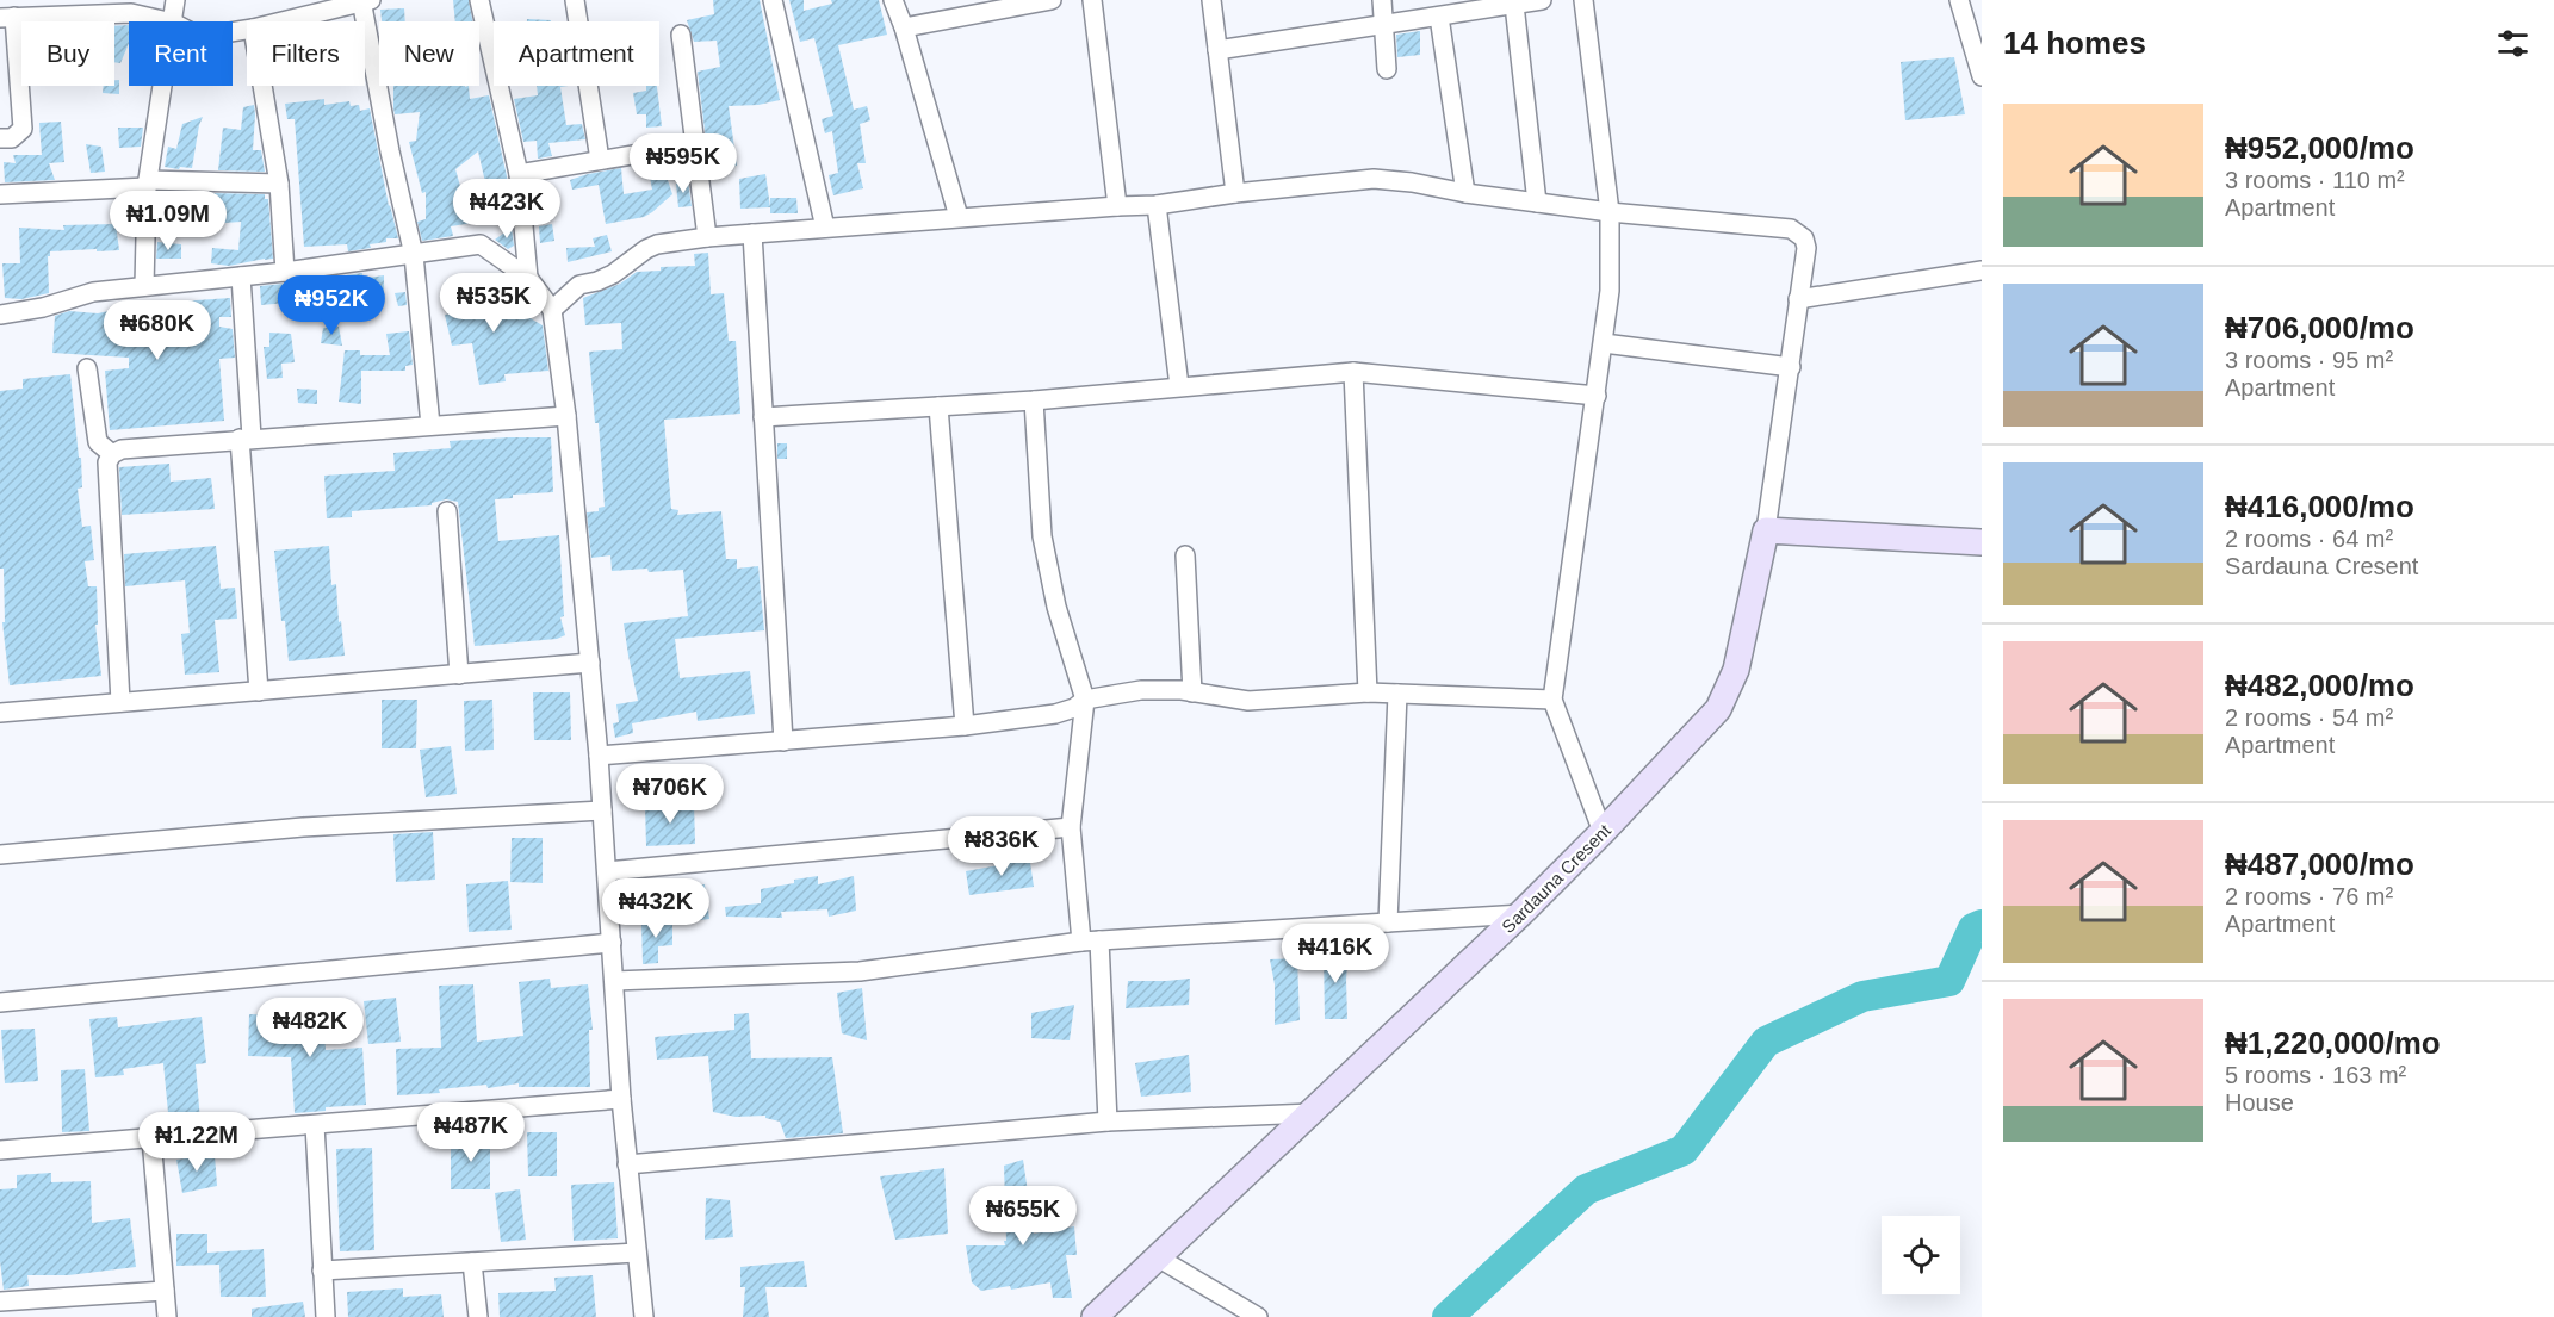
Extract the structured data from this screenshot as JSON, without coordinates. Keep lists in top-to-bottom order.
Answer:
{
  "streets": {
    "street": ["Sardauna Cresent"]
  },
  "page": {
    "heading": "14 homes",
    "chip": [
      "Buy",
      "Rent",
      "Filters",
      "New",
      "Apartment"
    ],
    "list": [
      {
        "name": "₦952,000/mo",
        "note": "3 rooms · 110 m² · Apartment"
      },
      {
        "name": "₦706,000/mo",
        "note": "3 rooms · 95 m² · Apartment"
      },
      {
        "name": "₦416,000/mo",
        "note": "2 rooms · 64 m² · Sardauna Cresent"
      },
      {
        "name": "₦482,000/mo",
        "note": "2 rooms · 54 m² · Apartment"
      },
      {
        "name": "₦487,000/mo",
        "note": "2 rooms · 76 m² · Apartment"
      },
      {
        "name": "₦1,220,000/mo",
        "note": "5 rooms · 163 m² · House"
      }
    ],
    "price": [
      "₦595K",
      "₦423K",
      "₦1.09M",
      "₦535K",
      "₦952K",
      "₦680K",
      "₦706K",
      "₦836K",
      "₦432K",
      "₦416K",
      "₦482K",
      "₦487K",
      "₦1.22M",
      "₦655K"
    ]
  }
}
